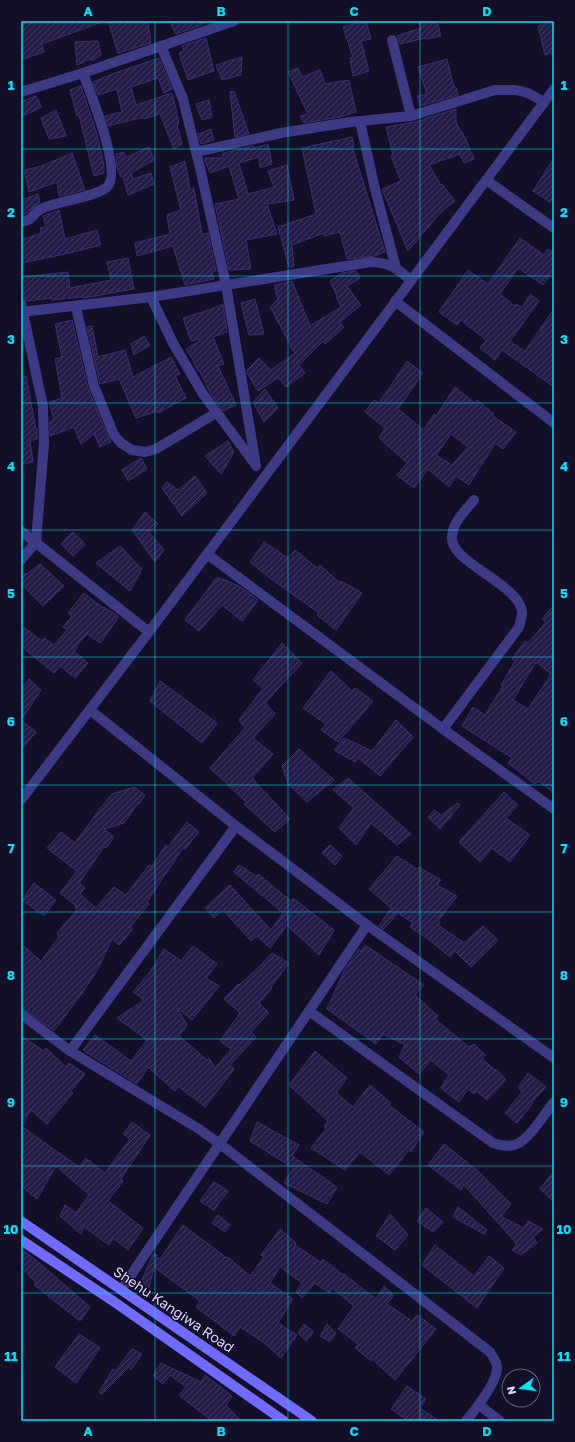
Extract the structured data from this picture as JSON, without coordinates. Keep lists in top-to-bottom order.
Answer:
{
  "streets": {
    "main road": ["Shehu Kangiwa Road"]
  },
  "north": "left",
  "grid": {
    "columns": [
      "A",
      "B",
      "C",
      "D"
    ],
    "rows": [
      "1",
      "2",
      "3",
      "4",
      "5",
      "6",
      "7",
      "8",
      "9",
      "10",
      "11"
    ]
  }
}
